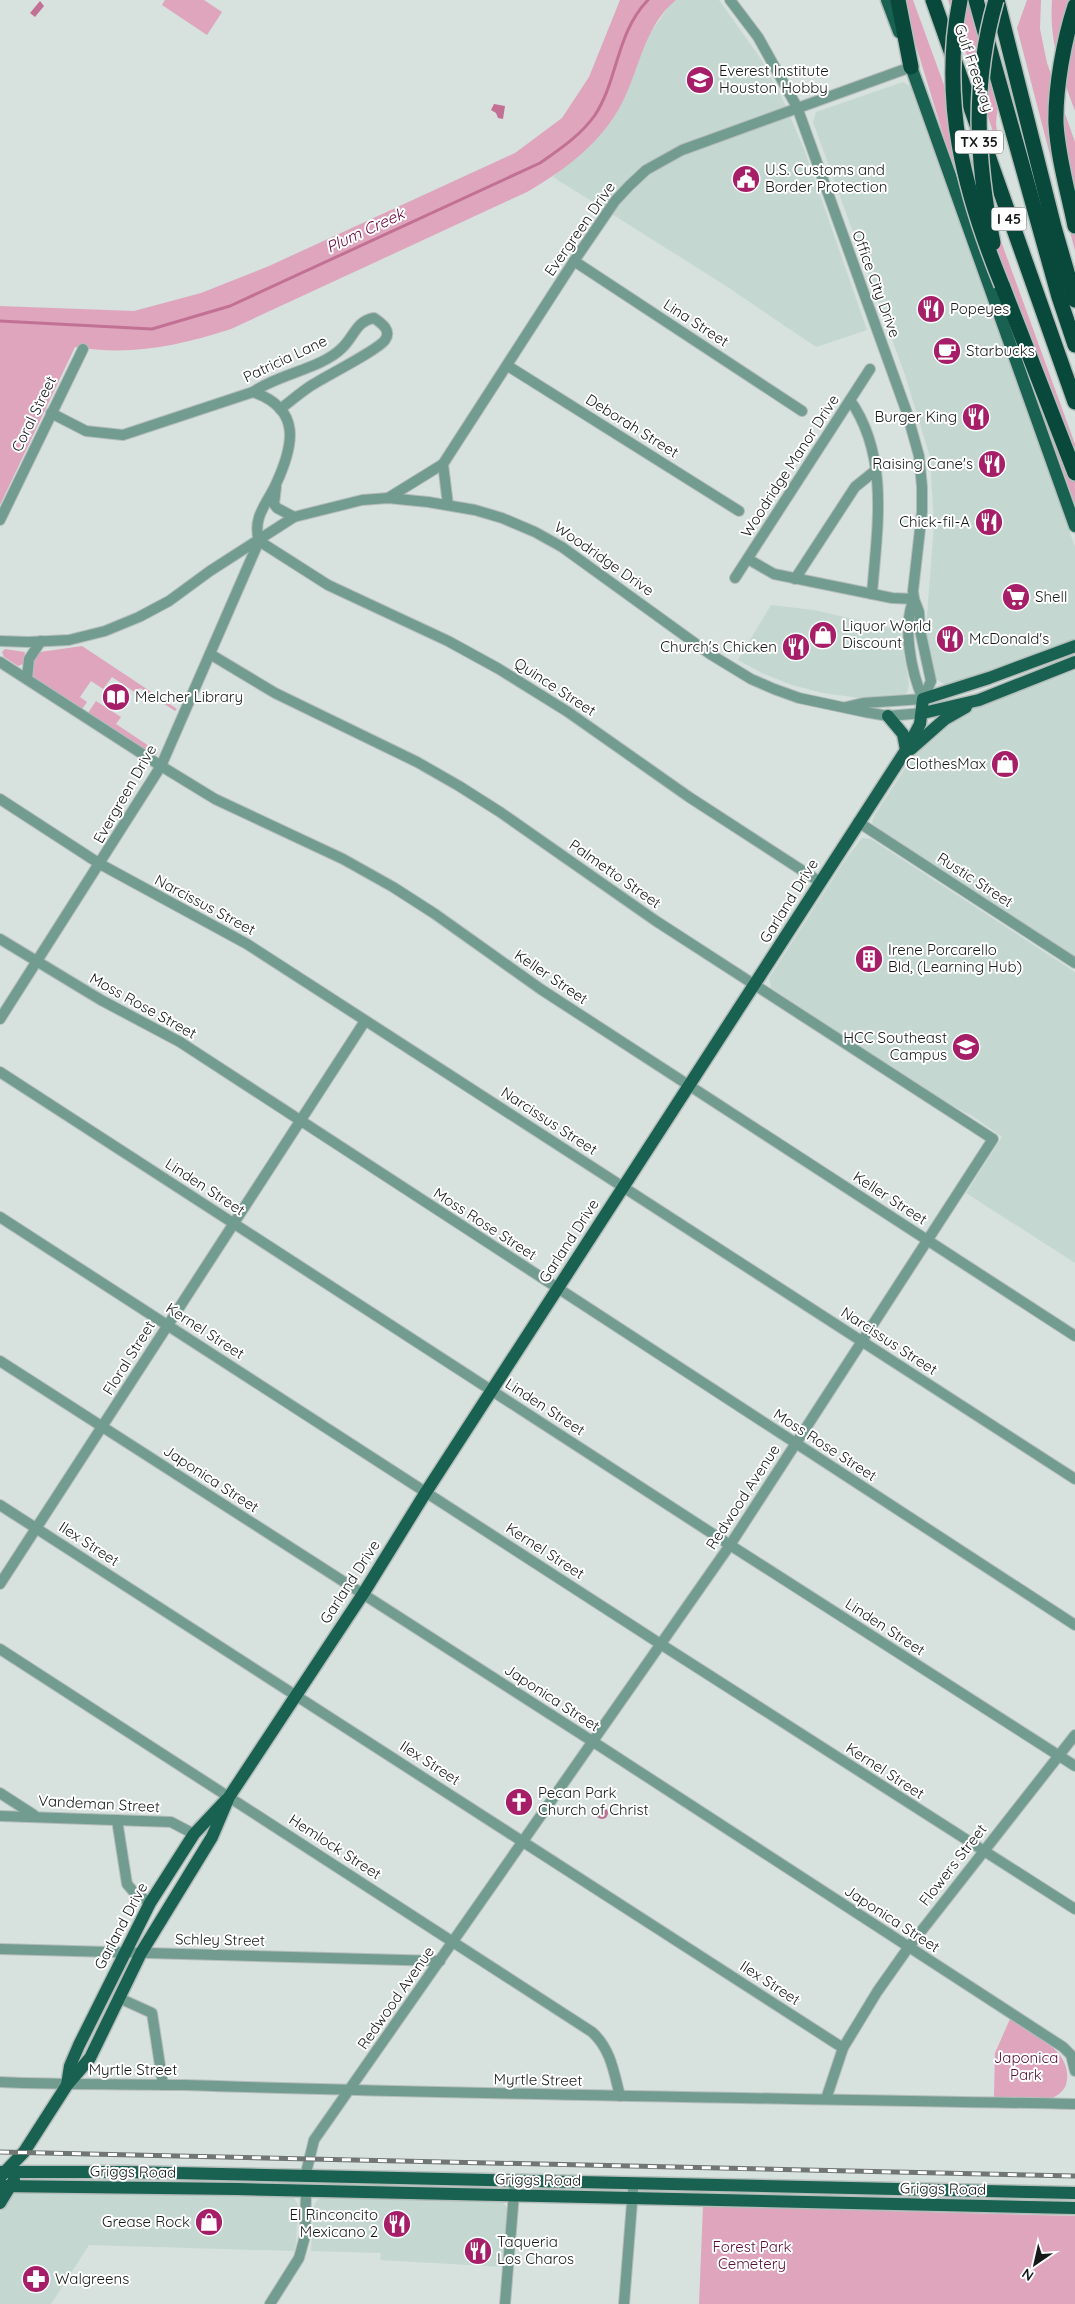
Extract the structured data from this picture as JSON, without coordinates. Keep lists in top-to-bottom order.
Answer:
{
  "streets": {
    "highway": ["Gulf Freeway", "TX 35", "I 45"],
    "main road": ["Woodridge Drive", "Garland Drive", "Griggs Road"],
    "street": [
      "Evergreen Drive",
      "Office City Drive",
      "Lina Street",
      "Patricia Lane",
      "Coral Street",
      "Deborah Street",
      "Woodridge Manor Drive",
      "Quince Street",
      "Palmetto Street",
      "Rustic Street",
      "Narcissus Street",
      "Keller Street",
      "Moss Rose Street",
      "Linden Street",
      "Kernel Street",
      "Floral Street",
      "Japonica Street",
      "Redwood Avenue",
      "Ilex Street",
      "Vandeman Street",
      "Hemlock Street",
      "Flowers Street",
      "Schley Street",
      "Myrtle Street"
    ]
  },
  "crossings": [
    ["TX 35", "I 45"],
    ["Evergreen Drive", "Office City Drive"],
    ["Evergreen Drive", "Lina Street"],
    ["Evergreen Drive", "Deborah Street"],
    ["Evergreen Drive", "Woodridge Drive"],
    ["Evergreen Drive", "Quince Street"],
    ["Evergreen Drive", "Palmetto Street"],
    ["Evergreen Drive", "Narcissus Street"],
    ["Evergreen Drive", "Keller Street"],
    ["Evergreen Drive", "Moss Rose Street"],
    ["Office City Drive", "Woodridge Drive"],
    ["Office City Drive", "Garland Drive"],
    ["Patricia Lane", "Coral Street"],
    ["Woodridge Drive", "Quince Street"],
    ["Woodridge Drive", "Garland Drive"],
    ["Quince Street", "Garland Drive"],
    ["Palmetto Street", "Garland Drive"],
    ["Palmetto Street", "Redwood Avenue"],
    ["Rustic Street", "Garland Drive"],
    ["Garland Drive", "Narcissus Street"],
    ["Garland Drive", "Keller Street"],
    ["Garland Drive", "Moss Rose Street"],
    ["Garland Drive", "Linden Street"],
    ["Garland Drive", "Kernel Street"],
    ["Garland Drive", "Japonica Street"],
    ["Garland Drive", "Ilex Street"],
    ["Garland Drive", "Vandeman Street"],
    ["Garland Drive", "Hemlock Street"],
    ["Garland Drive", "Schley Street"],
    ["Garland Drive", "Myrtle Street"],
    ["Garland Drive", "Griggs Road"],
    ["Narcissus Street", "Floral Street"],
    ["Narcissus Street", "Redwood Avenue"],
    ["Keller Street", "Redwood Avenue"],
    ["Moss Rose Street", "Floral Street"],
    ["Moss Rose Street", "Redwood Avenue"],
    ["Linden Street", "Floral Street"],
    ["Linden Street", "Redwood Avenue"],
    ["Linden Street", "Flowers Street"],
    ["Kernel Street", "Floral Street"],
    ["Kernel Street", "Redwood Avenue"],
    ["Kernel Street", "Flowers Street"],
    ["Floral Street", "Japonica Street"],
    ["Floral Street", "Ilex Street"],
    ["Japonica Street", "Redwood Avenue"],
    ["Japonica Street", "Flowers Street"],
    ["Redwood Avenue", "Ilex Street"],
    ["Redwood Avenue", "Hemlock Street"],
    ["Redwood Avenue", "Schley Street"],
    ["Redwood Avenue", "Myrtle Street"],
    ["Redwood Avenue", "Griggs Road"],
    ["Ilex Street", "Flowers Street"],
    ["Hemlock Street", "Myrtle Street"],
    ["Flowers Street", "Myrtle Street"]
  ],
  "water": ["Plum Creek"],
  "parks": ["Japonica Park", "Forest Park Cemetery"],
  "places": {
    "school or university": ["Everest Institute Houston Hobby", "HCC Southeast Campus"],
    "public building": ["U.S. Customs and Border Protection"],
    "restaurant": [
      "Popeyes",
      "Burger King",
      "Raising Cane's",
      "Chick-fil-A",
      "McDonald's",
      "Church's Chicken",
      "El Rinconcito Mexicano 2",
      "Taqueria Los Charos"
    ],
    "cafe": ["Starbucks"],
    "supermarket": ["Shell"],
    "shop": ["Liquor World Discount", "ClothesMax", "Grease Rock"],
    "library": ["Melcher Library"],
    "building": ["Irene Porcarello Bld, (Learning Hub)"],
    "church": ["Pecan Park Church of Christ"],
    "pharmacy": ["Walgreens"]
  },
  "north": "bottom left"
}
